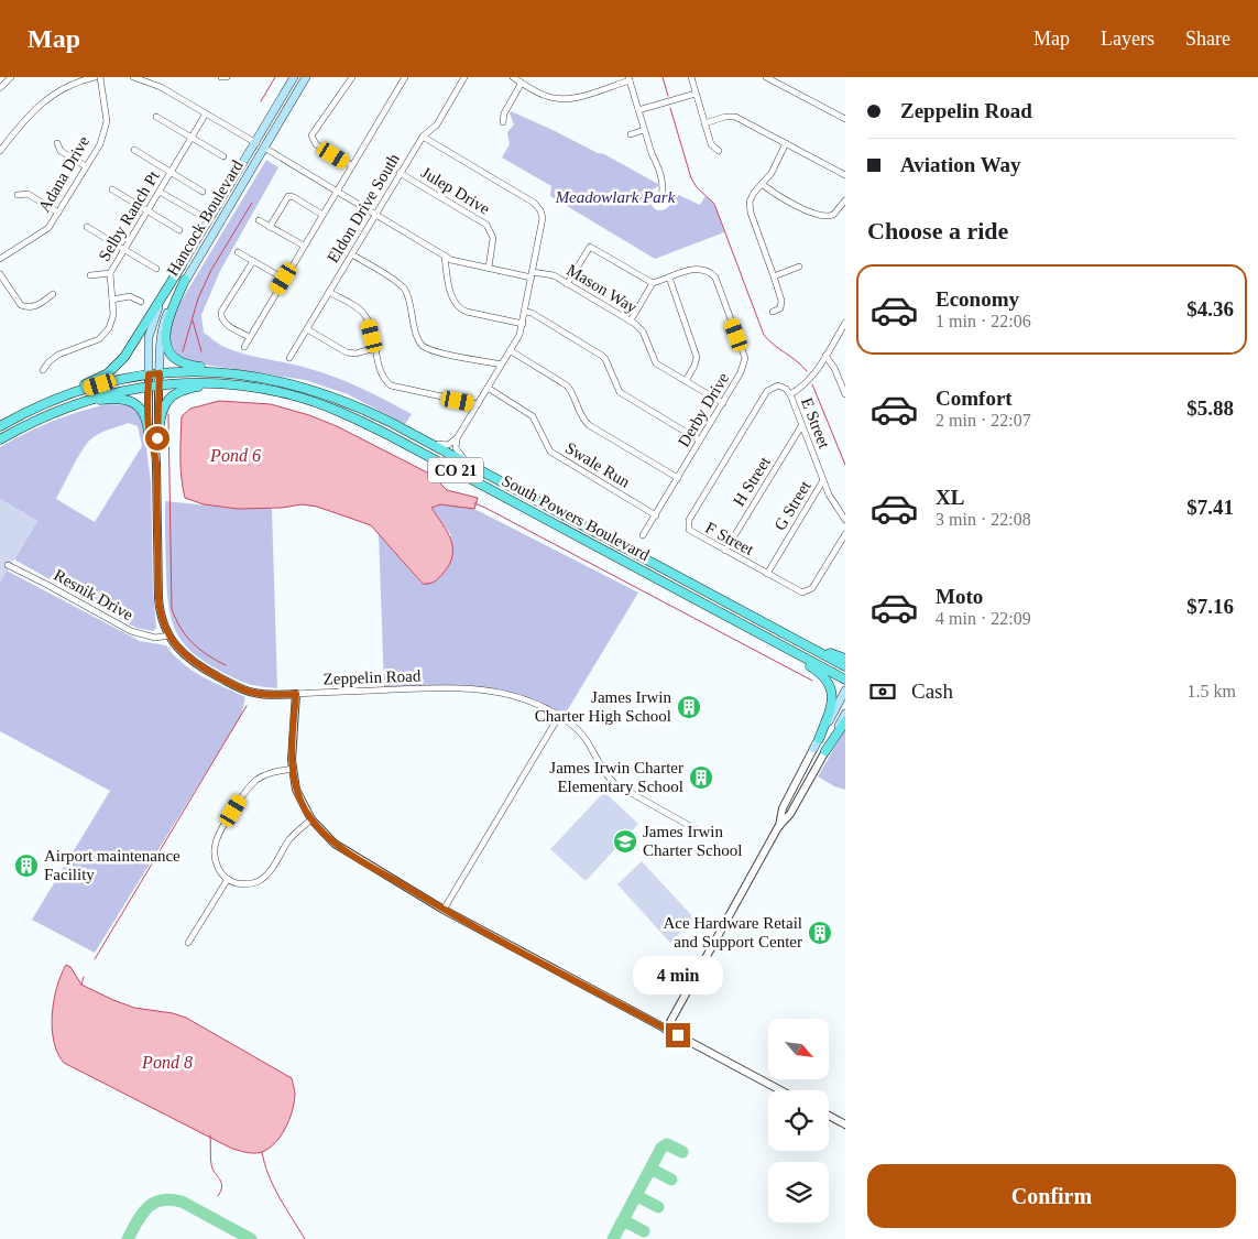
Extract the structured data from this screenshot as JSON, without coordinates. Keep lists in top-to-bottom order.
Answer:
{
  "streets": {
    "highway": ["CO 21", "South Powers Boulevard"],
    "main road": ["Hancock Boulevard"],
    "street": [
      "Adana Drive",
      "Julep Drive",
      "Eldon Drive South",
      "Selby Ranch Pt",
      "Mason Way",
      "Derby Drive",
      "E Street",
      "Swale Run",
      "H Street",
      "G Street",
      "F Street",
      "Resnik Drive",
      "Zeppelin Road"
    ]
  },
  "crossings": [
    ["Julep Drive", "Eldon Drive South"],
    ["Julep Drive", "Mason Way"],
    ["Eldon Drive South", "Mason Way"],
    ["Hancock Boulevard", "Mason Way"],
    ["Hancock Boulevard", "South Powers Boulevard"],
    ["Hancock Boulevard", "Zeppelin Road"],
    ["Mason Way", "Derby Drive"],
    ["Derby Drive", "Swale Run"],
    ["E Street", "H Street"],
    ["E Street", "G Street"],
    ["E Street", "F Street"],
    ["H Street", "F Street"],
    ["G Street", "F Street"],
    ["South Powers Boulevard", "Zeppelin Road"],
    ["Resnik Drive", "Zeppelin Road"]
  ],
  "water": ["Pond 6", "Pond 8"],
  "parks": ["Meadowlark Park"],
  "places": {
    "building": [
      "James Irwin Charter High School",
      "James Irwin Charter Elementary School",
      "Airport maintenance Facility",
      "Ace Hardware Retail and Support Center"
    ],
    "school or university": ["James Irwin Charter School"]
  },
  "north": "bottom right",
  "page": {
    "header": "Map",
    "nav": ["Map", "Layers", "Share"],
    "banner": ["Zeppelin Road", "Aviation Way"],
    "heading": "Choose a ride",
    "list": [
      {
        "name": "Economy",
        "note": "1 min · 22:06",
        "value": "$4.36"
      },
      {
        "name": "Comfort",
        "note": "2 min · 22:07",
        "value": "$5.88"
      },
      {
        "name": "XL",
        "note": "3 min · 22:08",
        "value": "$7.41"
      },
      {
        "name": "Moto",
        "note": "4 min · 22:09",
        "value": "$7.16"
      }
    ],
    "pay": ["Cash", "1.5 km"],
    "bubble": "4 min",
    "buttons": "Confirm"
  }
}
